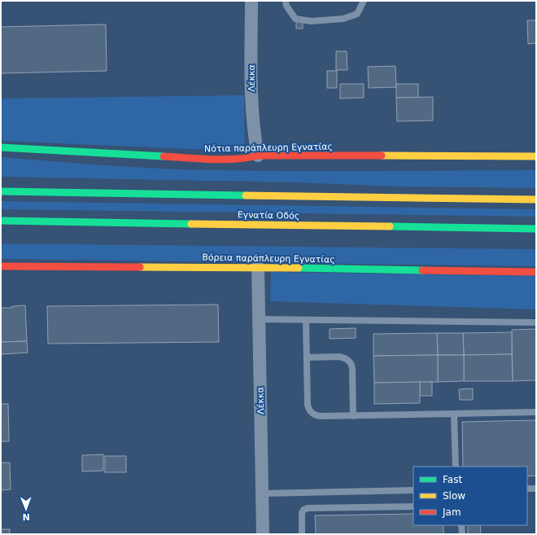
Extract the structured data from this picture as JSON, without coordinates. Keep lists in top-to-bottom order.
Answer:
{
  "streets": {
    "main road": ["Νότια παράπλευρη Εγνατίας", "Εγνατία Οδός", "Βόρεια παράπλευρη Εγνατίας"],
    "street": ["Λέκκα"]
  },
  "crossings": [
    ["Λέκκα", "Νότια παράπλευρη Εγνατίας"],
    ["Λέκκα", "Βόρεια παράπλευρη Εγνατίας"]
  ],
  "legend": ["Fast", "Slow", "Jam"],
  "north": "bottom"
}
